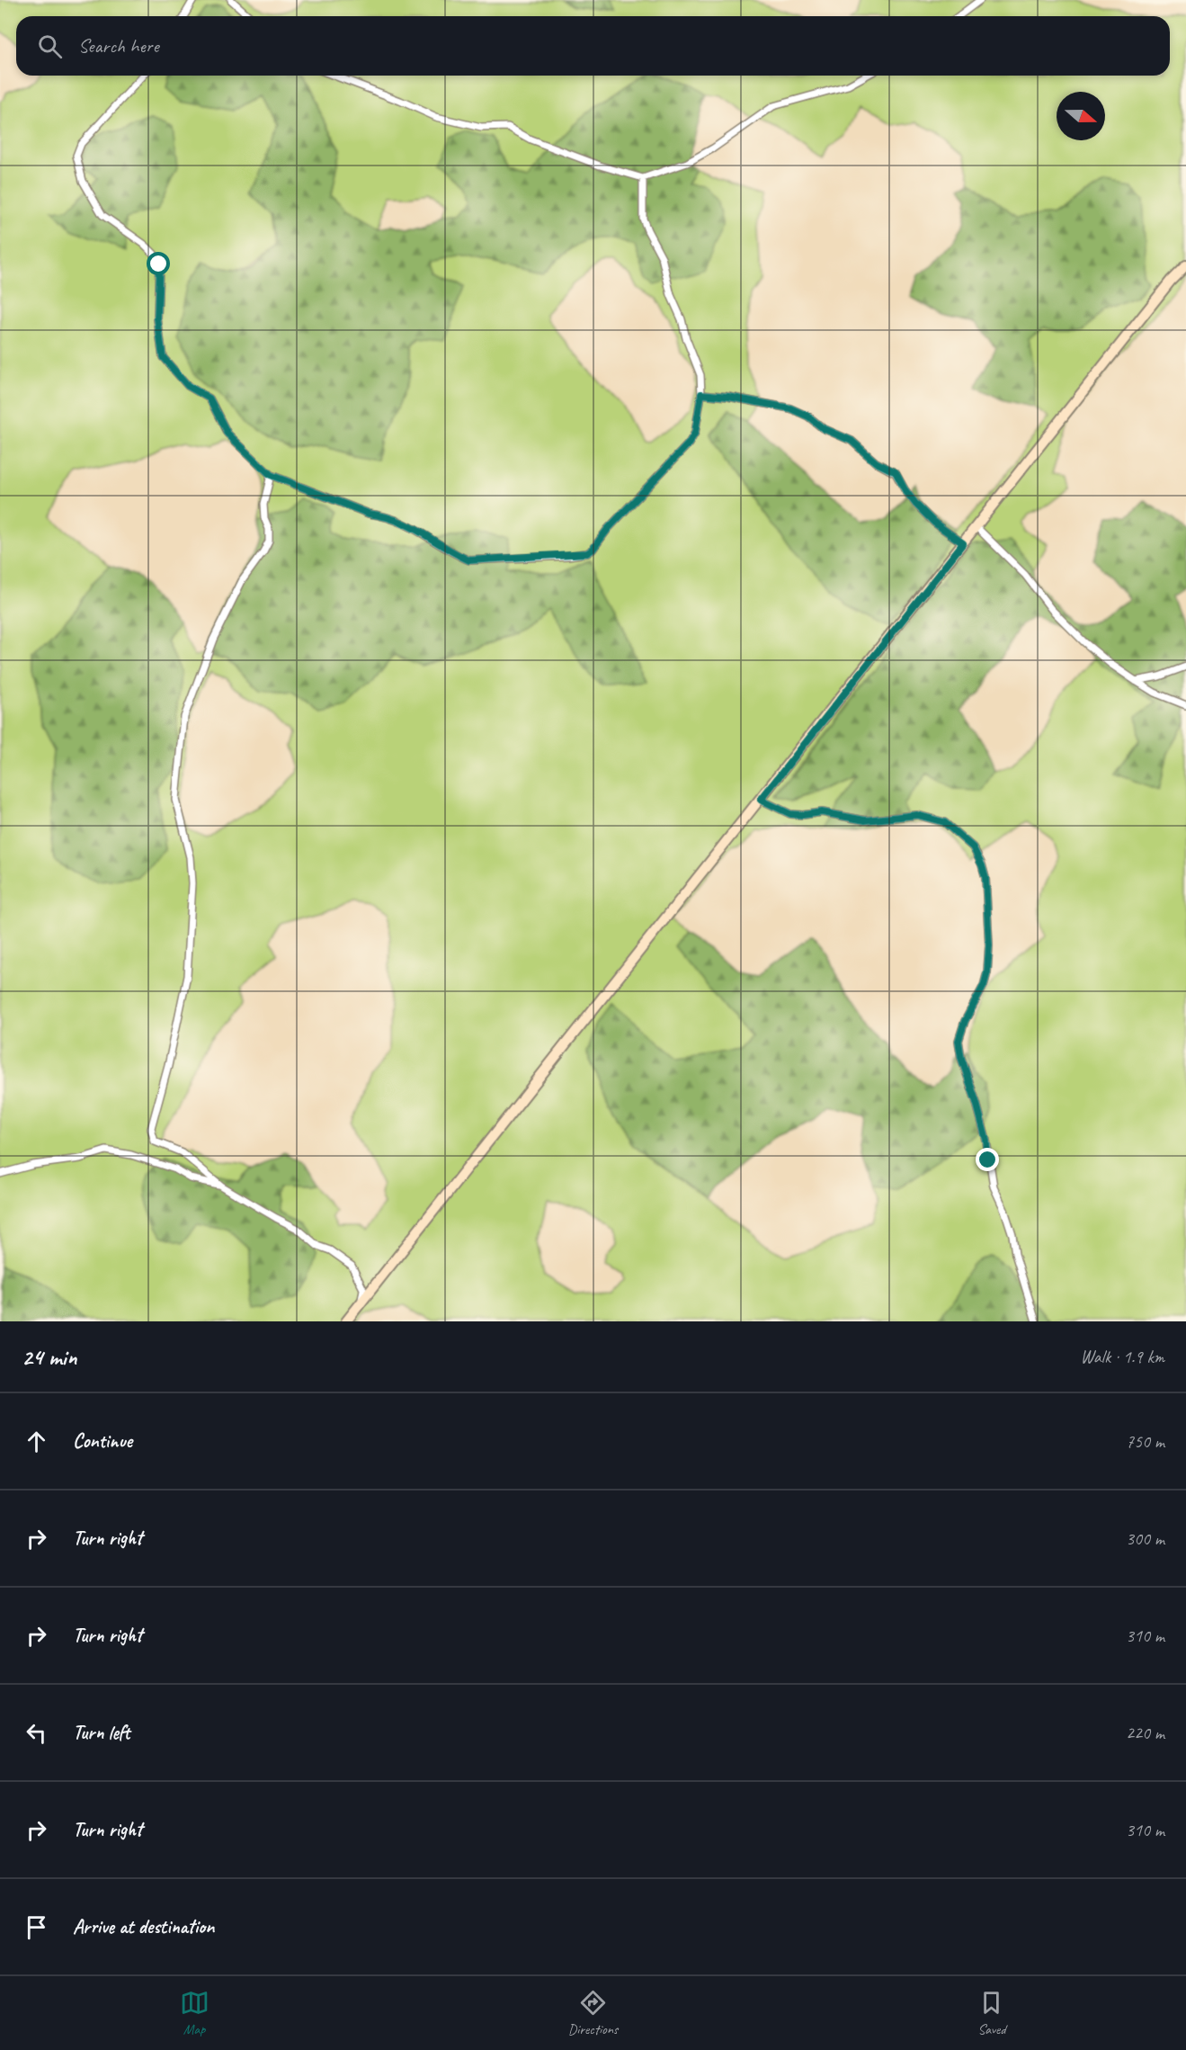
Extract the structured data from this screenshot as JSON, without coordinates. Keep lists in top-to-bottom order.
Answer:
{
  "north": "right",
  "page": {
    "search": "Search here",
    "heading": ["24 min", "Walk · 1.9 km"],
    "list": [
      ["Continue", "750 m"],
      ["Turn right", "300 m"],
      ["Turn right", "310 m"],
      ["Turn left", "220 m"],
      ["Turn right", "310 m"],
      "Arrive at destination"
    ],
    "nav": ["Map", "Directions", "Saved"]
  }
}
